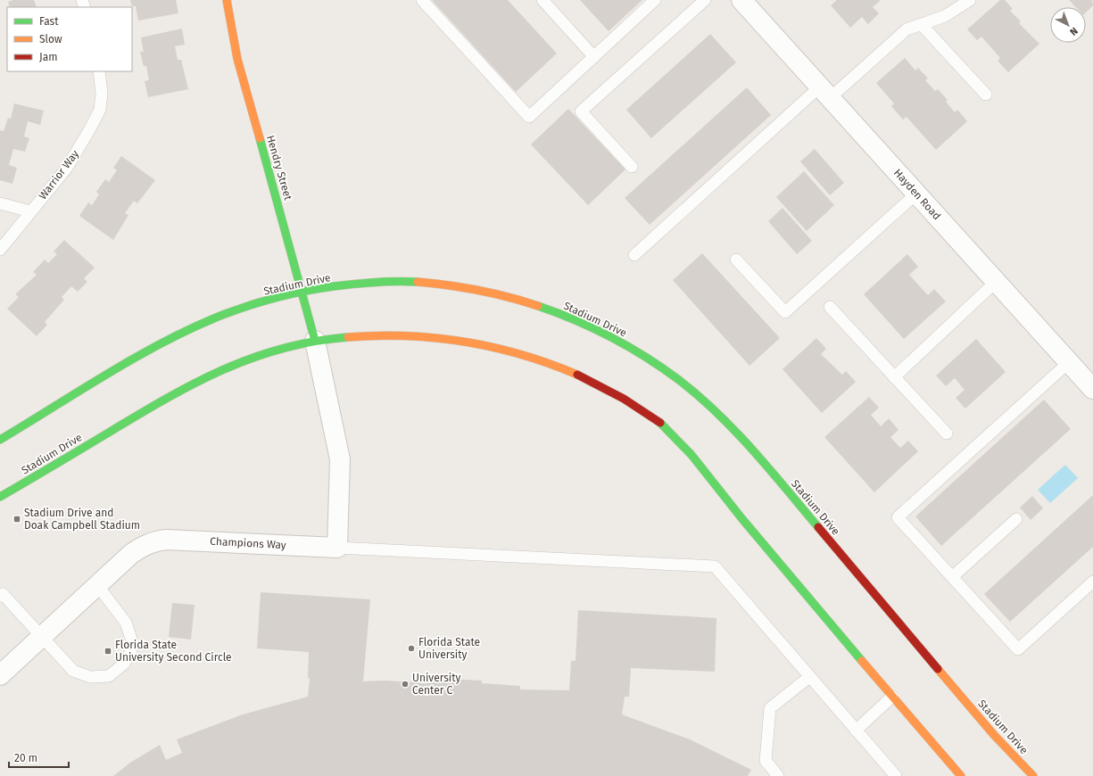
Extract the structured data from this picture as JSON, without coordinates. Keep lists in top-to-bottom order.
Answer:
{
  "streets": {
    "main road": ["Hendry Street", "Stadium Drive"],
    "street": ["Hayden Road", "Champions Way"],
    "lane": ["Warrior Way"]
  },
  "crossings": [
    ["Hendry Street", "Stadium Drive"]
  ],
  "places": {
    "transit": ["Stadium Drive and Doak Campbell Stadium", "Florida State University Second Circle"],
    "other": ["Florida State University", "University Center C"]
  },
  "legend": ["Fast", "Slow", "Jam"],
  "scale_bar": "20 m",
  "north": "bottom right"
}
